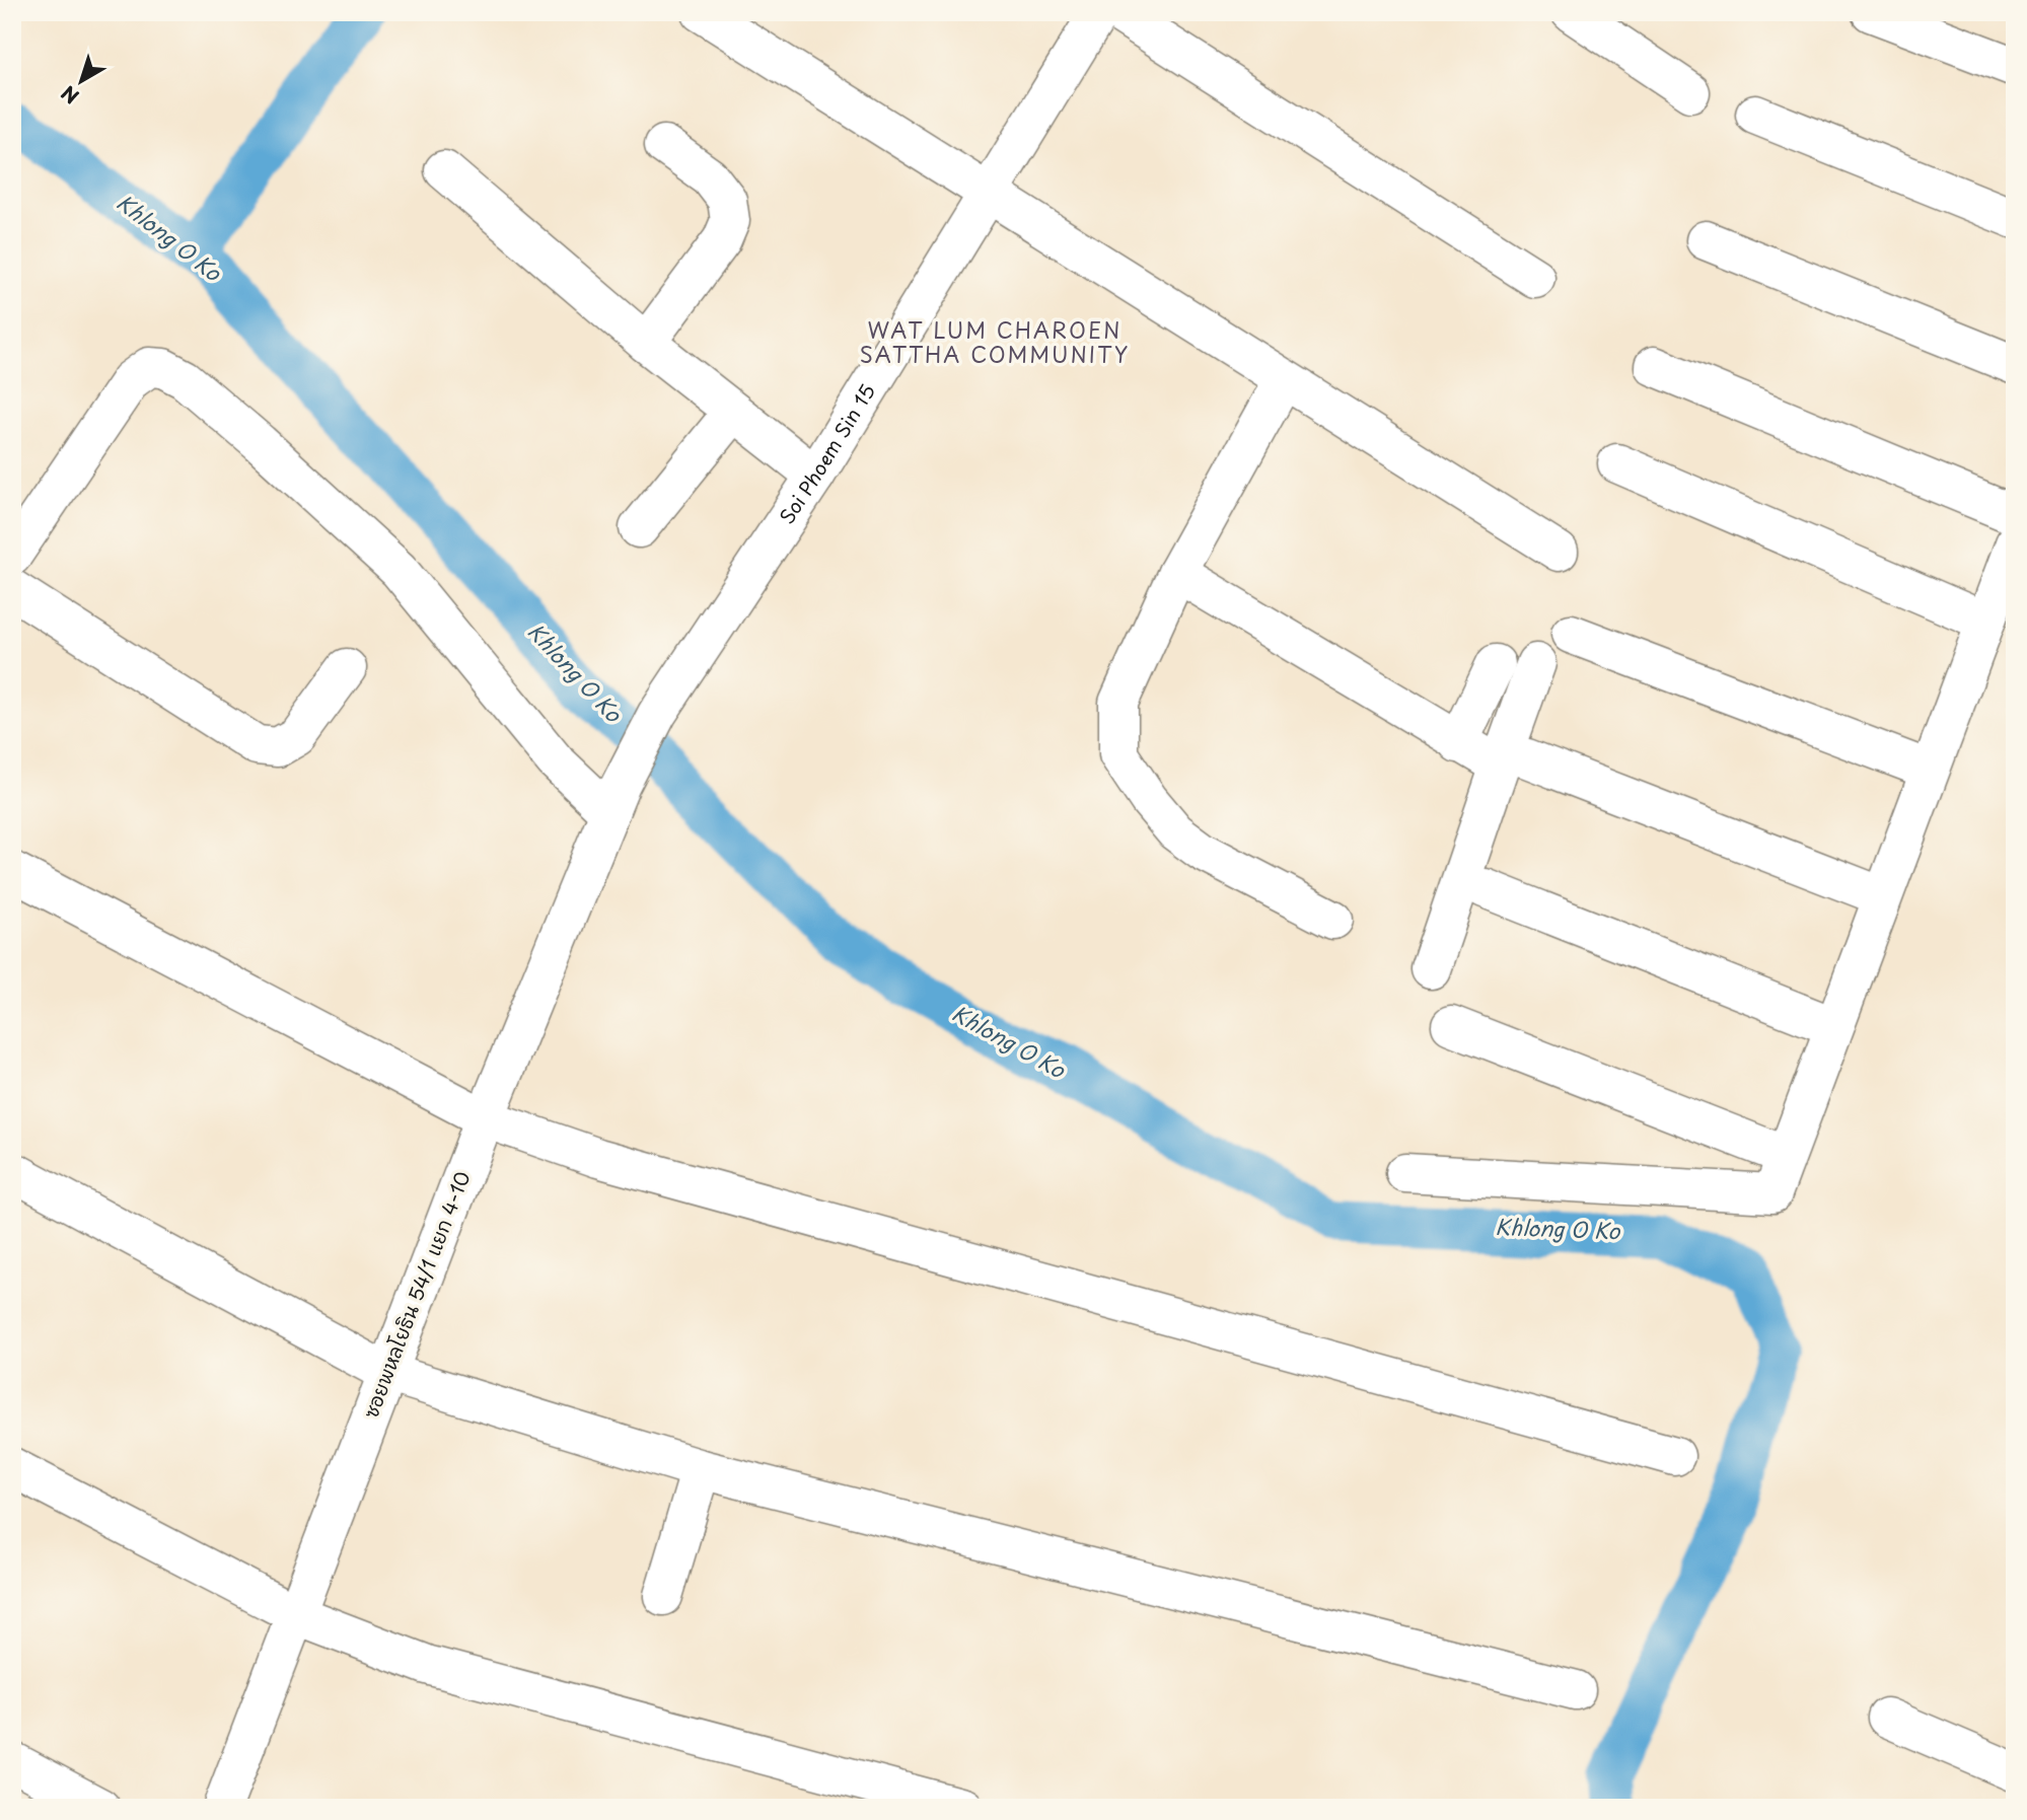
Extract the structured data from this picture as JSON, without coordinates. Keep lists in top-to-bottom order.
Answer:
{
  "streets": {
    "street": ["Soi Phoem Sin 15", "ซอยพหลโยธิน 54/1 แยก 4-10"]
  },
  "crossings": [
    ["Soi Phoem Sin 15", "ซอยพหลโยธิน 54/1 แยก 4-10"]
  ],
  "districts": ["WAT LUM CHAROEN SATTHA COMMUNITY"],
  "water": ["Khlong O Ko"],
  "north": "bottom left"
}
